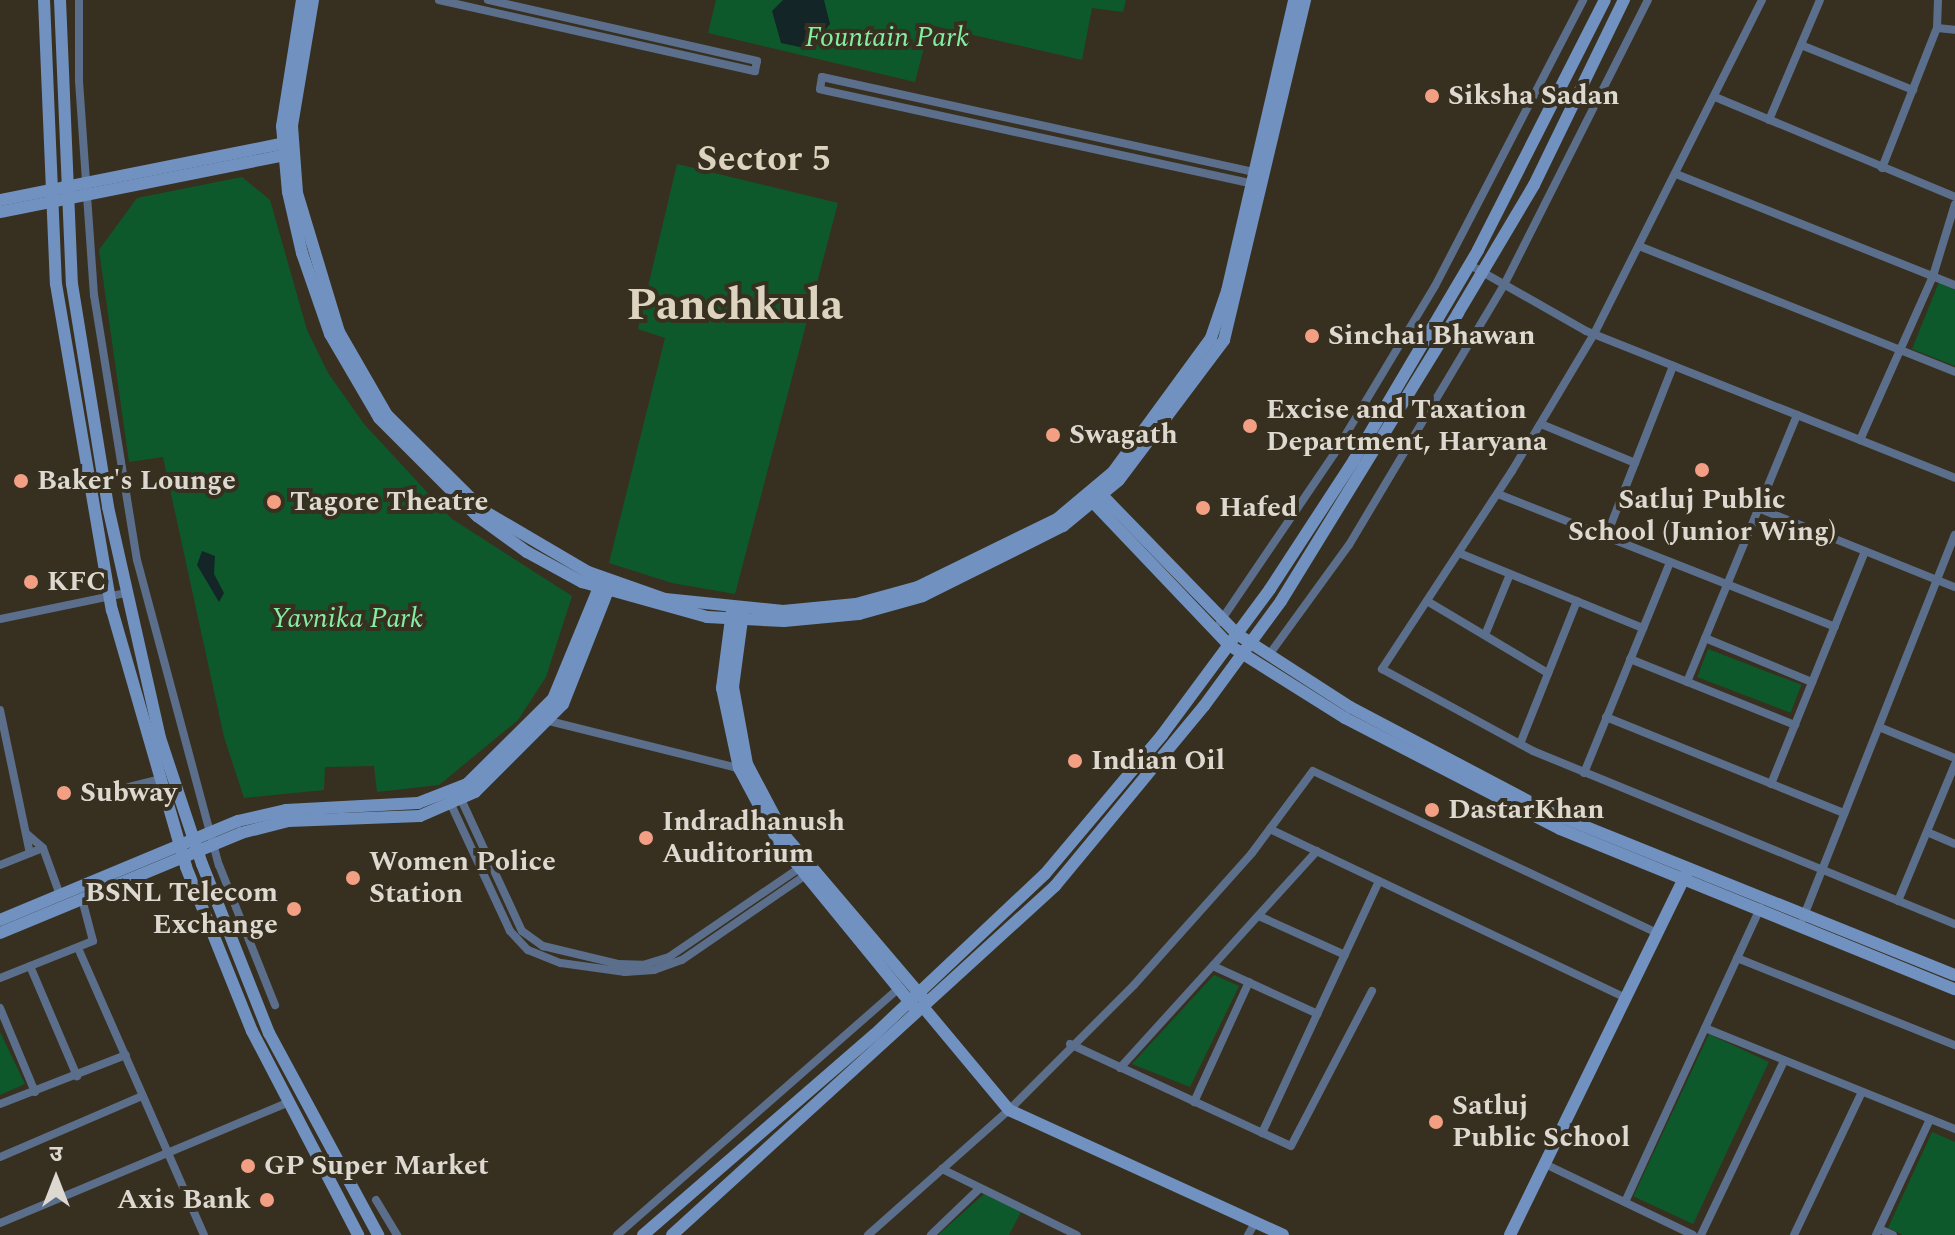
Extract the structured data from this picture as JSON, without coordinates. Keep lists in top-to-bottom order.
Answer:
{
  "districts": ["Sector 5", "Panchkula"],
  "parks": ["Fountain Park", "Yavnika Park"],
  "places": [
    "Siksha Sadan",
    "Sinchai Bhawan",
    "Excise and Taxation Department, Haryana",
    "Swagath",
    "Satluj Public School (Junior Wing)",
    "Baker's Lounge",
    "Tagore Theatre",
    "Hafed",
    "KFC",
    "Indian Oil",
    "Subway",
    "DastarKhan",
    "Indradhanush Auditorium",
    "Women Police Station",
    "BSNL Telecom Exchange",
    "Satluj Public School",
    "GP Super Market",
    "Axis Bank"
  ],
  "north": "top"
}
